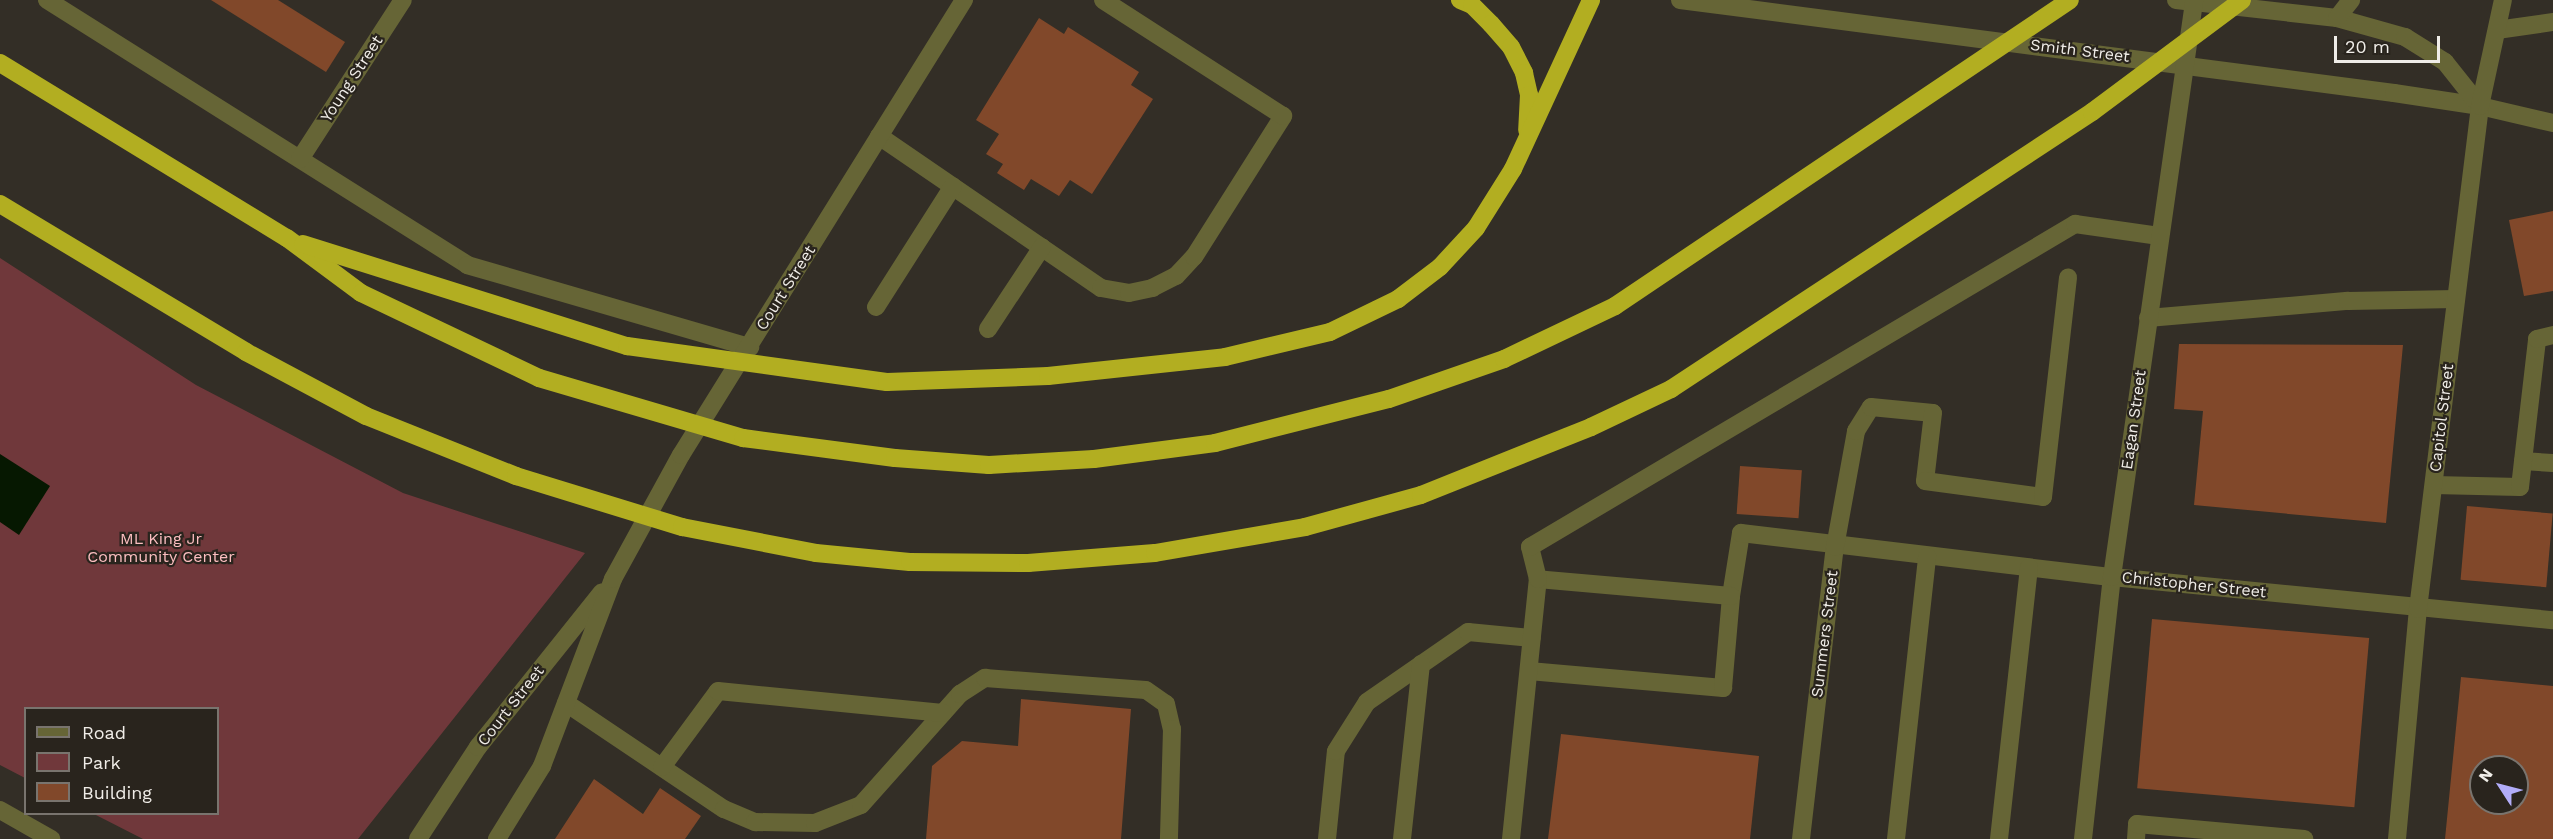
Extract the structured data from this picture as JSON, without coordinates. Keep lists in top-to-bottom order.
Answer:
{
  "streets": {
    "street": [
      "Smith Street",
      "Young Street",
      "Court Street",
      "Capitol Street",
      "Eagan Street",
      "Christopher Street",
      "Summers Street"
    ]
  },
  "crossings": [
    ["Smith Street", "Capitol Street"],
    ["Smith Street", "Eagan Street"],
    ["Capitol Street", "Christopher Street"],
    ["Eagan Street", "Christopher Street"],
    ["Christopher Street", "Summers Street"]
  ],
  "parks": ["ML King Jr Community Center"],
  "legend": ["Road", "Park", "Building"],
  "scale_bar": "20 m",
  "north": "top left"
}
